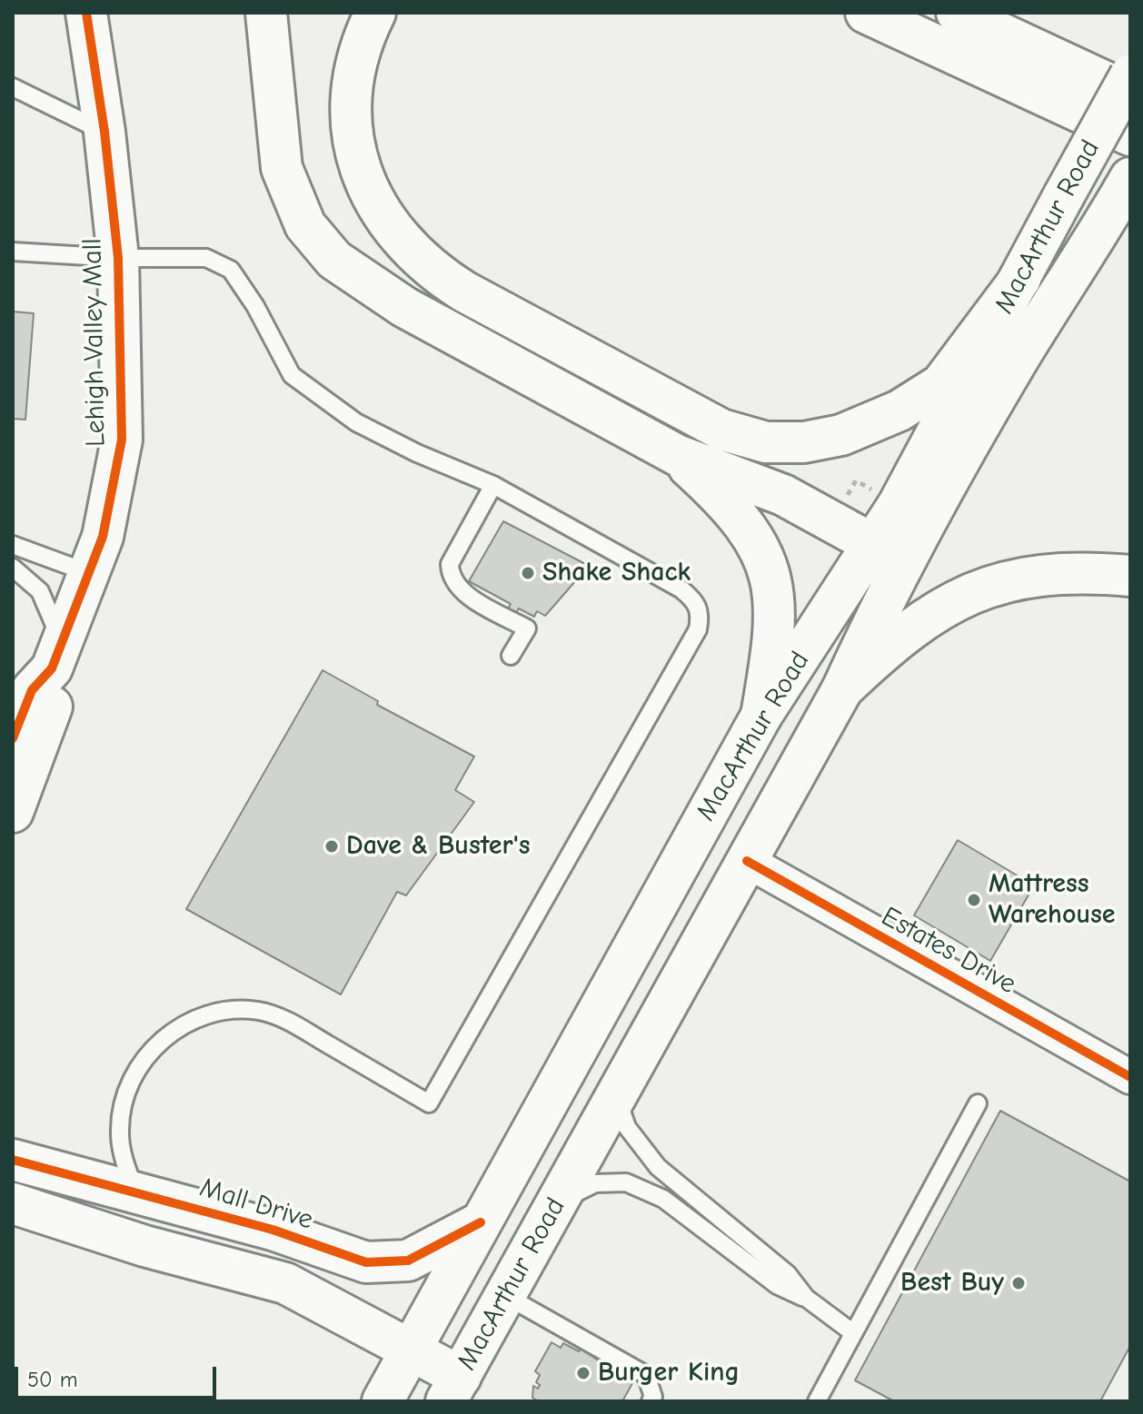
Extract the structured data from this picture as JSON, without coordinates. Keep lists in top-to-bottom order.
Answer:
{
  "streets": {
    "main road": ["MacArthur Road", "Lehigh Valley Mall", "Mall Drive"],
    "street": ["Estates Drive"]
  },
  "crossings": [
    ["MacArthur Road", "Estates Drive"],
    ["MacArthur Road", "Mall Drive"]
  ],
  "places": [
    "Shake Shack",
    "Dave & Buster's",
    "Mattress Warehouse",
    "Best Buy",
    "Burger King"
  ],
  "scale_bar": "50 m"
}
